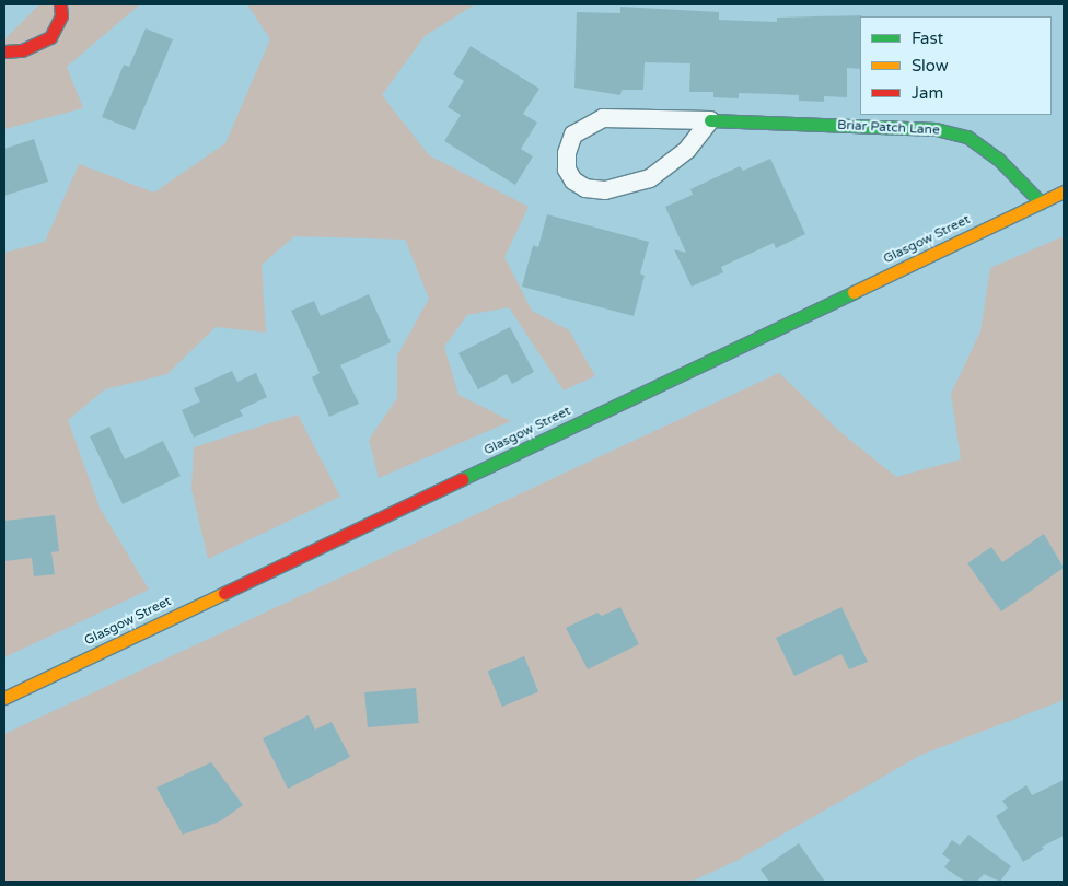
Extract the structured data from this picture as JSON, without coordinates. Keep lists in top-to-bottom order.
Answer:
{
  "streets": {
    "street": ["Briar Patch Lane", "Glasgow Street"]
  },
  "crossings": [
    ["Briar Patch Lane", "Glasgow Street"]
  ],
  "legend": ["Fast", "Slow", "Jam"]
}
